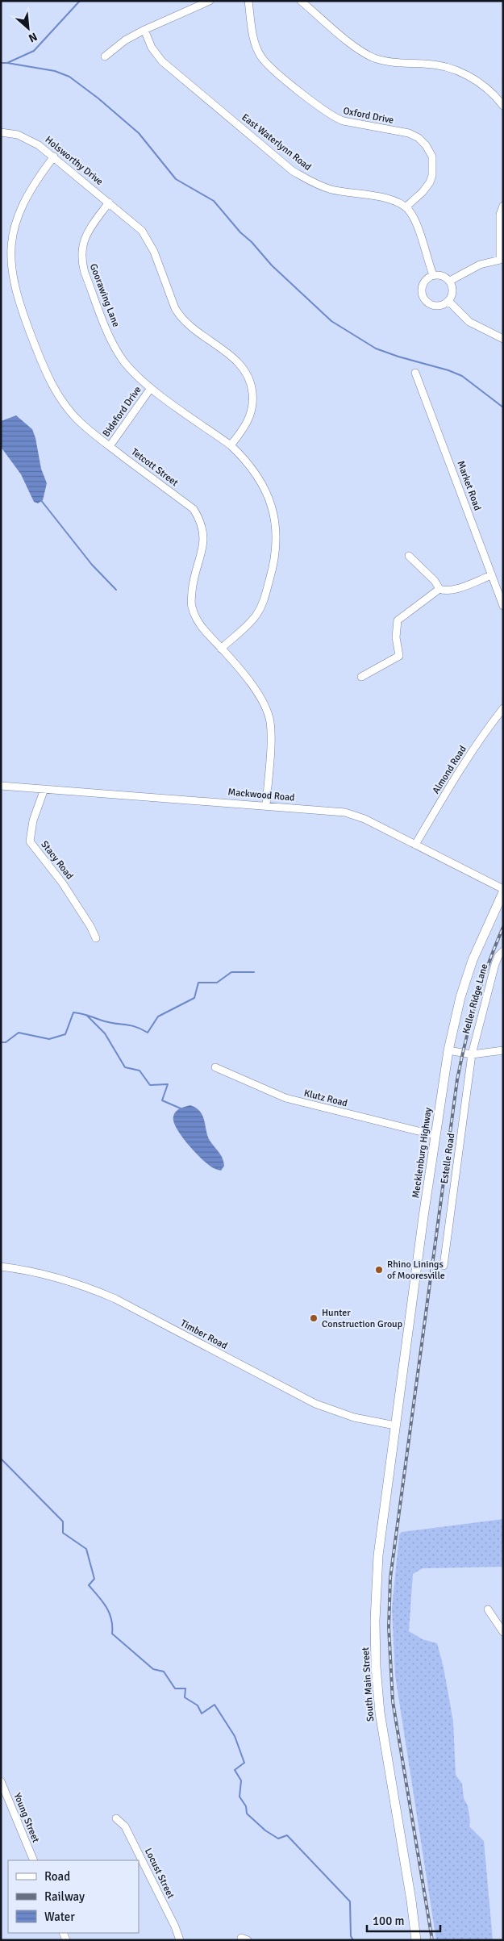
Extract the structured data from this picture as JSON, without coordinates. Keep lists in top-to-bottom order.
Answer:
{
  "streets": {
    "main road": ["Mecklenburg Highway", "South Main Street"],
    "street": [
      "Oxford Drive",
      "East Waterlynn Road",
      "Holsworthy Drive",
      "Goorawing Lane",
      "Bideford Drive",
      "Tetcott Street",
      "Market Road",
      "Almond Road",
      "Mackwood Road",
      "Stacy Road",
      "Keller Ridge Lane",
      "Klutz Road",
      "Estelle Road",
      "Timber Road",
      "Young Street",
      "Locust Street"
    ]
  },
  "crossings": [
    ["Oxford Drive", "East Waterlynn Road"],
    ["Holsworthy Drive", "Goorawing Lane"],
    ["Holsworthy Drive", "Tetcott Street"],
    ["Goorawing Lane", "Bideford Drive"],
    ["Goorawing Lane", "Tetcott Street"],
    ["Bideford Drive", "Tetcott Street"],
    ["Tetcott Street", "Mackwood Road"],
    ["Almond Road", "Mackwood Road"],
    ["Mackwood Road", "Stacy Road"],
    ["Mackwood Road", "Mecklenburg Highway"],
    ["Keller Ridge Lane", "Estelle Road"],
    ["Klutz Road", "Mecklenburg Highway"],
    ["Mecklenburg Highway", "Timber Road"],
    ["Mecklenburg Highway", "South Main Street"],
    ["Timber Road", "South Main Street"]
  ],
  "places": ["Rhino Linings of Mooresville", "Hunter Construction Group"],
  "legend": ["Road", "Railway", "Water"],
  "scale_bar": "100 m",
  "north": "bottom right"
}
